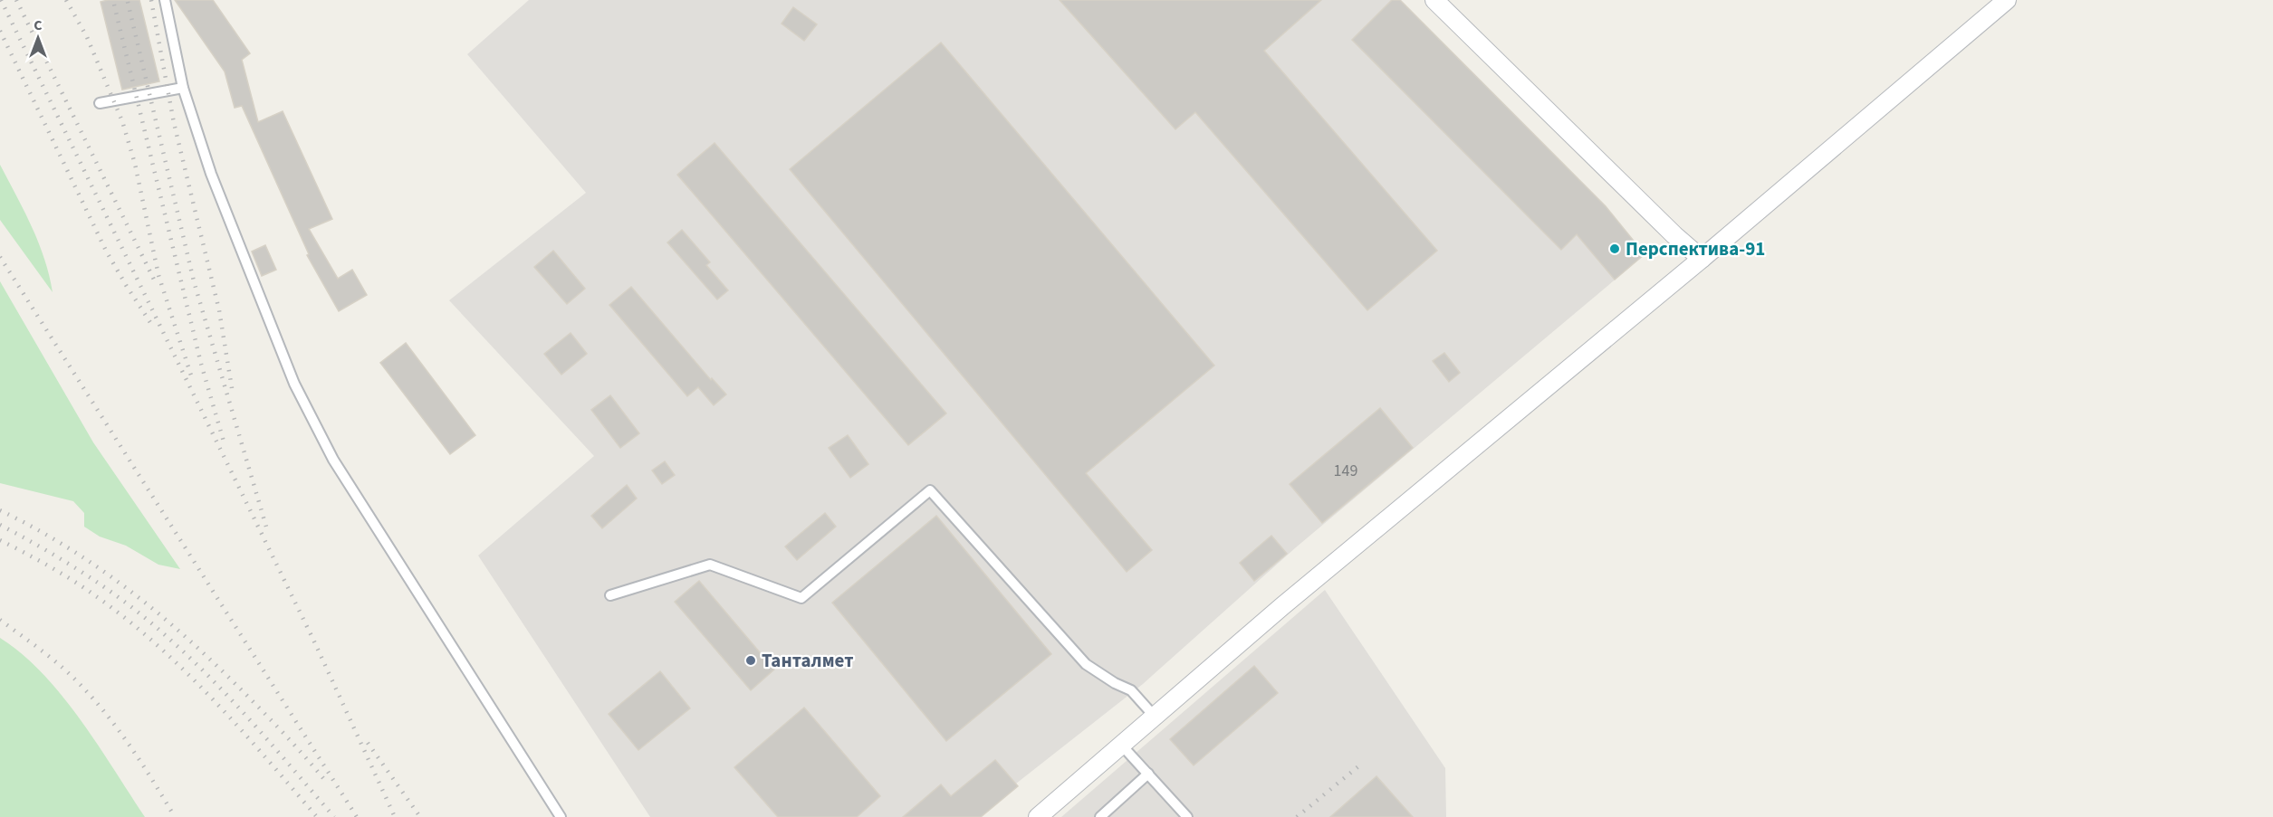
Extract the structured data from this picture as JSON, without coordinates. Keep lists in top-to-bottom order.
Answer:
{
  "places": ["Перспектива-91", "Танталмет"],
  "house_numbers": ["149"],
  "north": "top"
}
